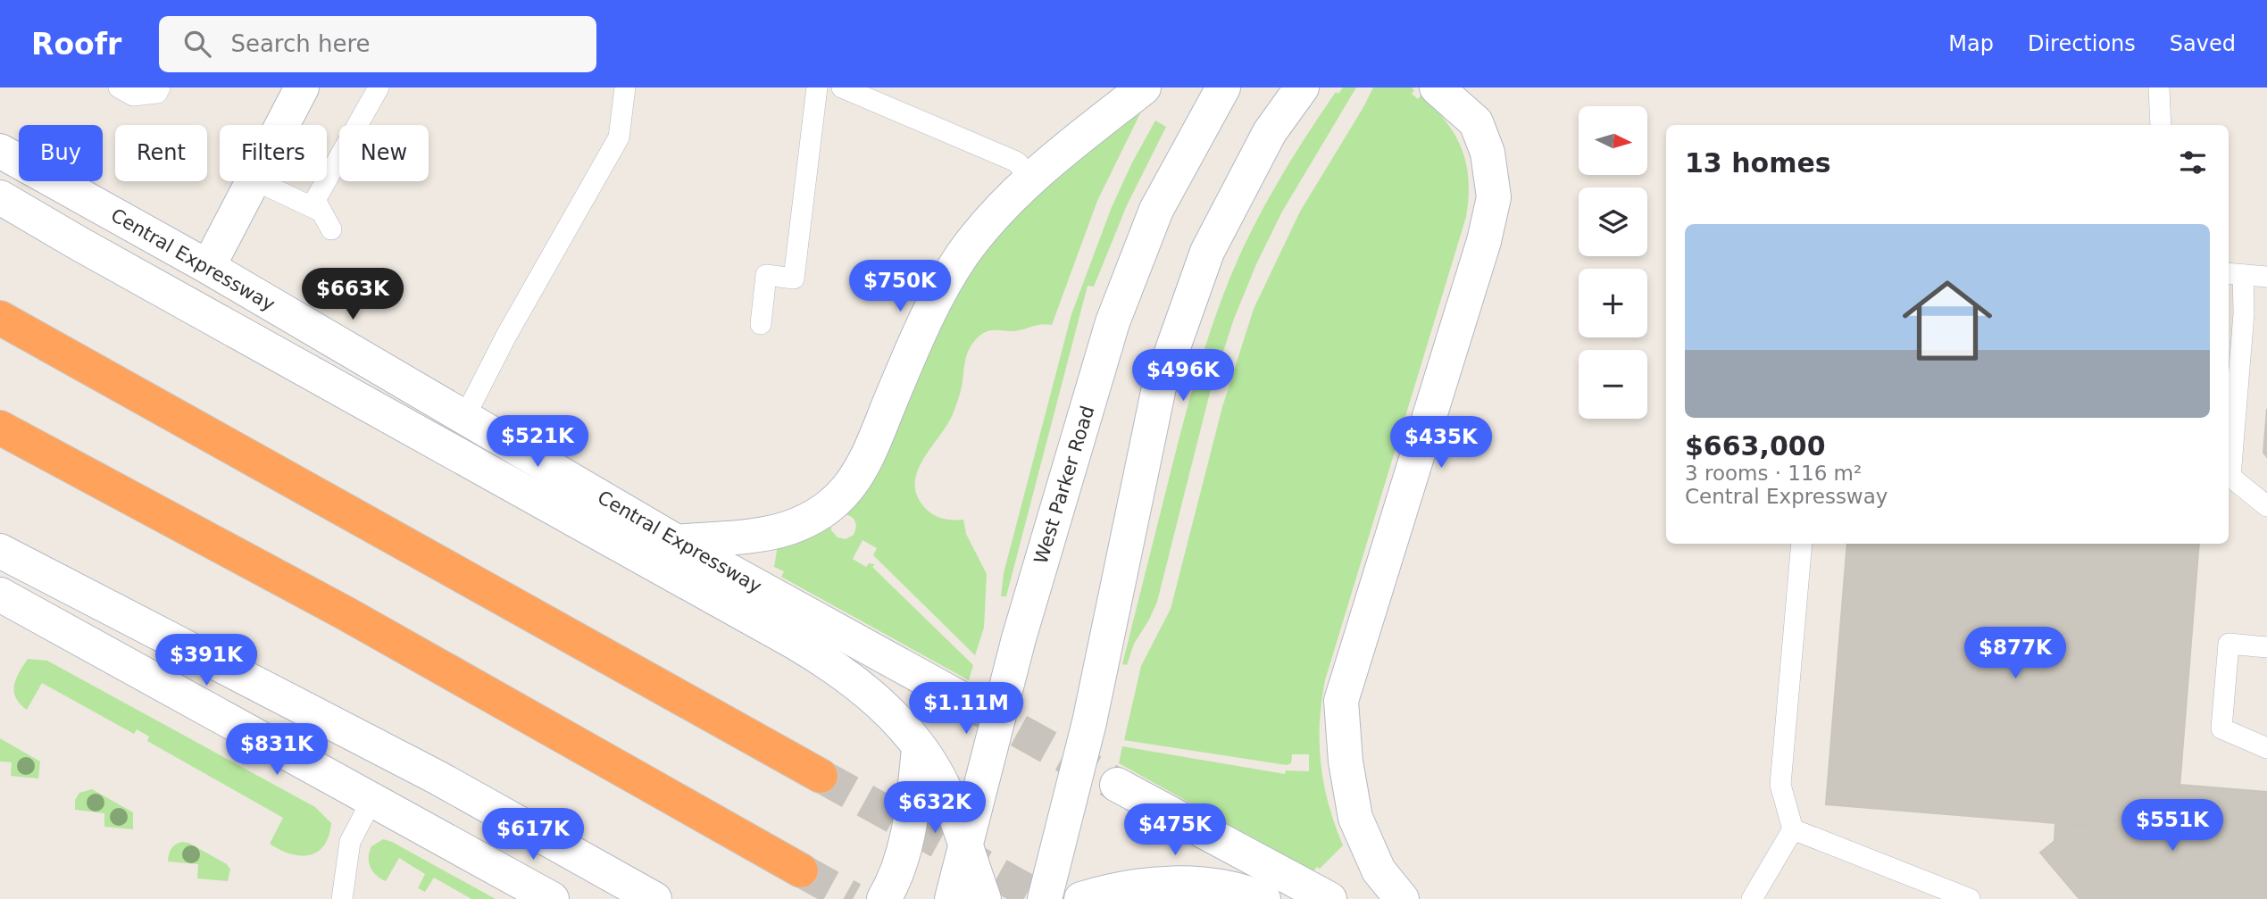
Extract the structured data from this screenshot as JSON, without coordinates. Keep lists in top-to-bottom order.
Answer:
{
  "streets": {
    "main road": ["Central Expressway", "West Parker Road"]
  },
  "north": "right",
  "page": {
    "header": "Roofr",
    "search": "Search here",
    "nav": ["Map", "Directions", "Saved"],
    "map_buttons": ["+", "−"],
    "chip": [
      "Buy",
      "Rent",
      "Filters",
      "New"
    ],
    "heading": "13 homes",
    "list": [
      {
        "name": "$663,000",
        "note": "3 rooms · 116 m² · Central Expressway"
      }
    ],
    "price": [
      "$750K",
      "$663K",
      "$496K",
      "$521K",
      "$435K",
      "$877K",
      "$391K",
      "$1.11M",
      "$831K",
      "$632K",
      "$551K",
      "$475K",
      "$617K"
    ]
  }
}
